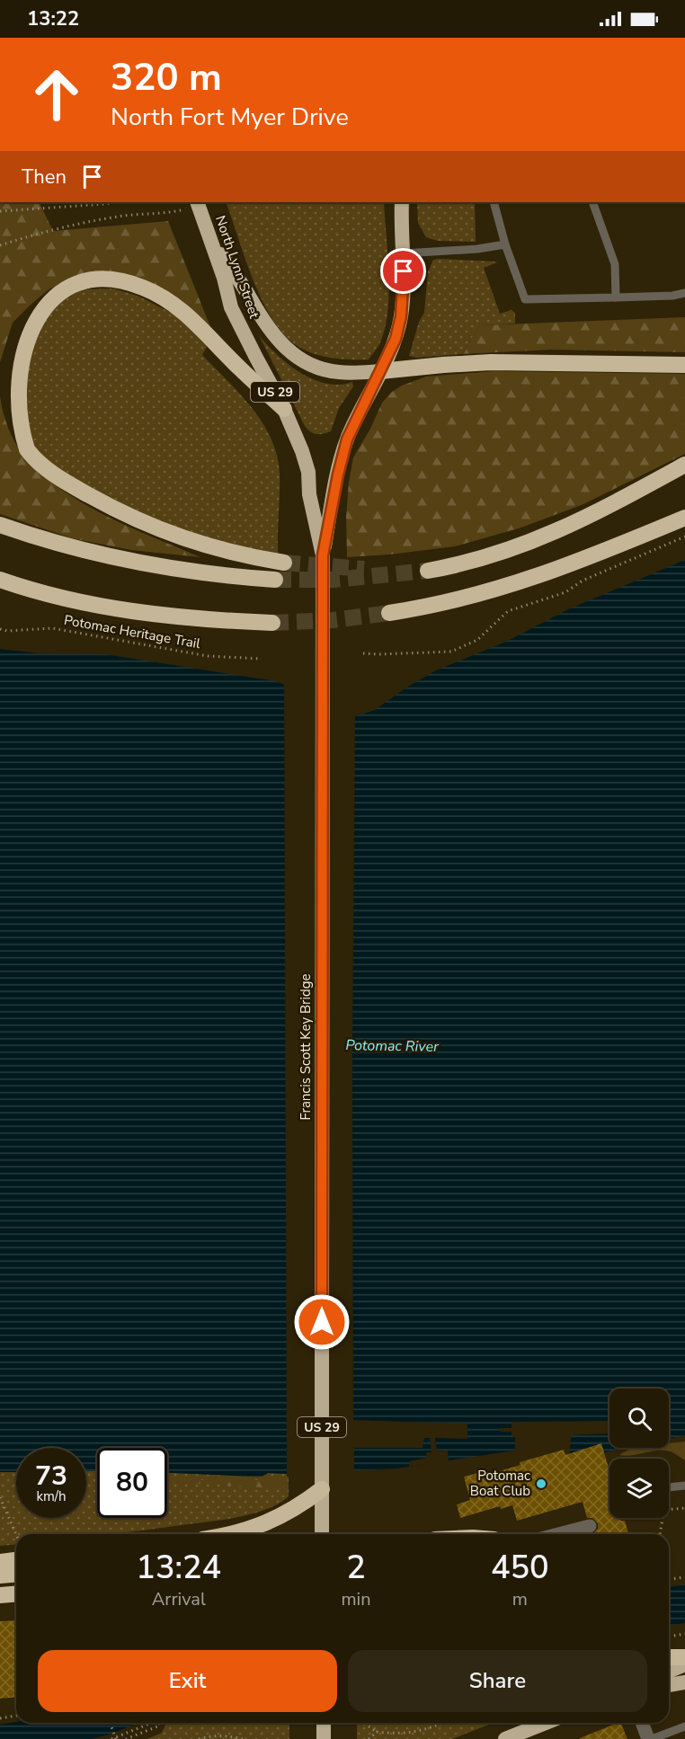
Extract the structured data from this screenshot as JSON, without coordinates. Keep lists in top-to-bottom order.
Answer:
{
  "streets": {
    "highway": ["North Lynn Street", "US 29", "Francis Scott Key Bridge"],
    "path": ["Potomac Heritage Trail"]
  },
  "crossings": [
    ["North Lynn Street", "US 29"],
    ["North Lynn Street", "Francis Scott Key Bridge"],
    ["US 29", "Francis Scott Key Bridge"]
  ],
  "water": ["Potomac River"],
  "places": ["Potomac Boat Club"],
  "page": {
    "status": "13:22",
    "turn": ["320 m", "North Fort Myer Drive"],
    "then": "Then",
    "speed": "73 km/h",
    "limit": "80",
    "eta": [
      "13:24",
      "Arrival",
      "2",
      "min",
      "450",
      "m"
    ],
    "buttons": ["Exit", "Share"]
  }
}
